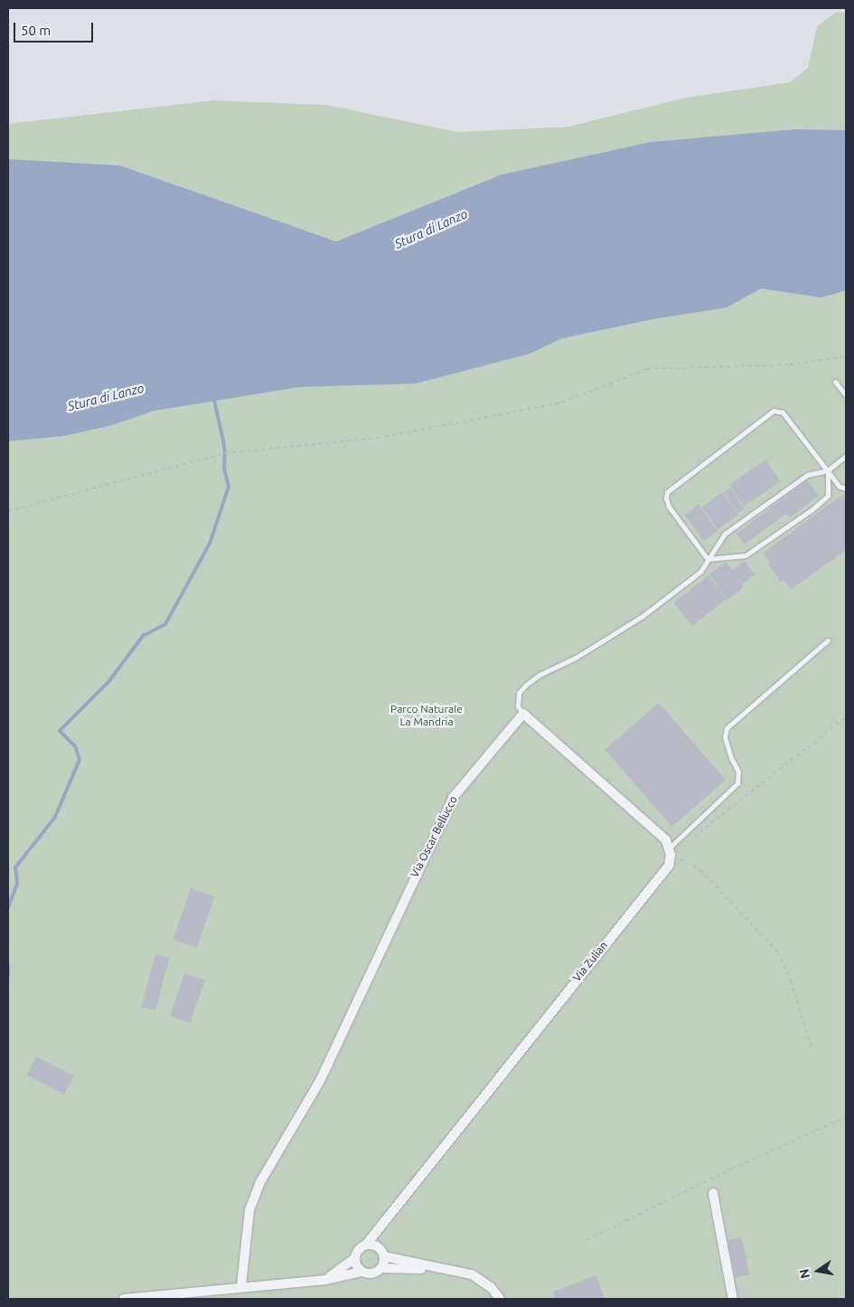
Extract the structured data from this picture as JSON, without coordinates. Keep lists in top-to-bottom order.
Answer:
{
  "streets": {
    "street": ["Via Oscar Bellucco", "Via Zulian"]
  },
  "water": ["Stura di Lanzo"],
  "parks": ["Parco Naturale La Mandria"],
  "scale_bar": "50 m",
  "north": "left"
}
